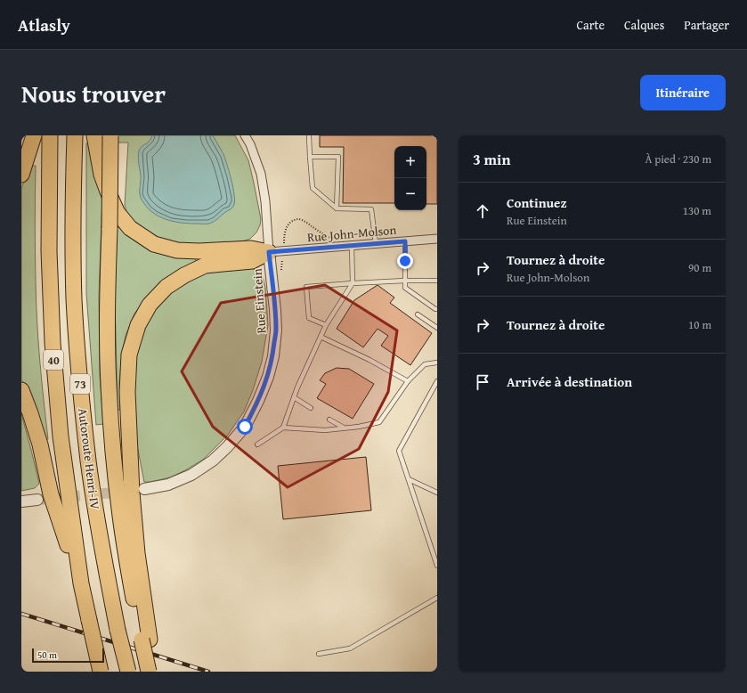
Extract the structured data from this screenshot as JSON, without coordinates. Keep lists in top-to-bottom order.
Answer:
{
  "streets": {
    "highway": ["40", "73", "Autoroute Henri-IV"],
    "street": ["Rue John-Molson", "Rue Einstein"]
  },
  "crossings": [
    ["Rue John-Molson", "Rue Einstein"]
  ],
  "scale_bar": "50 m",
  "page": {
    "header": "Atlasly",
    "nav": ["Carte", "Calques", "Partager"],
    "title": "Nous trouver",
    "buttons": "Itinéraire",
    "heading": ["3 min", "À pied · 230 m"],
    "map_buttons": ["+", "−"],
    "list": [
      ["Continuez", "Rue Einstein", "130 m"],
      ["Tournez à droite", "Rue John-Molson", "90 m"],
      ["Tournez à droite", "10 m"],
      "Arrivée à destination"
    ],
    "scale": "50 m"
  }
}
